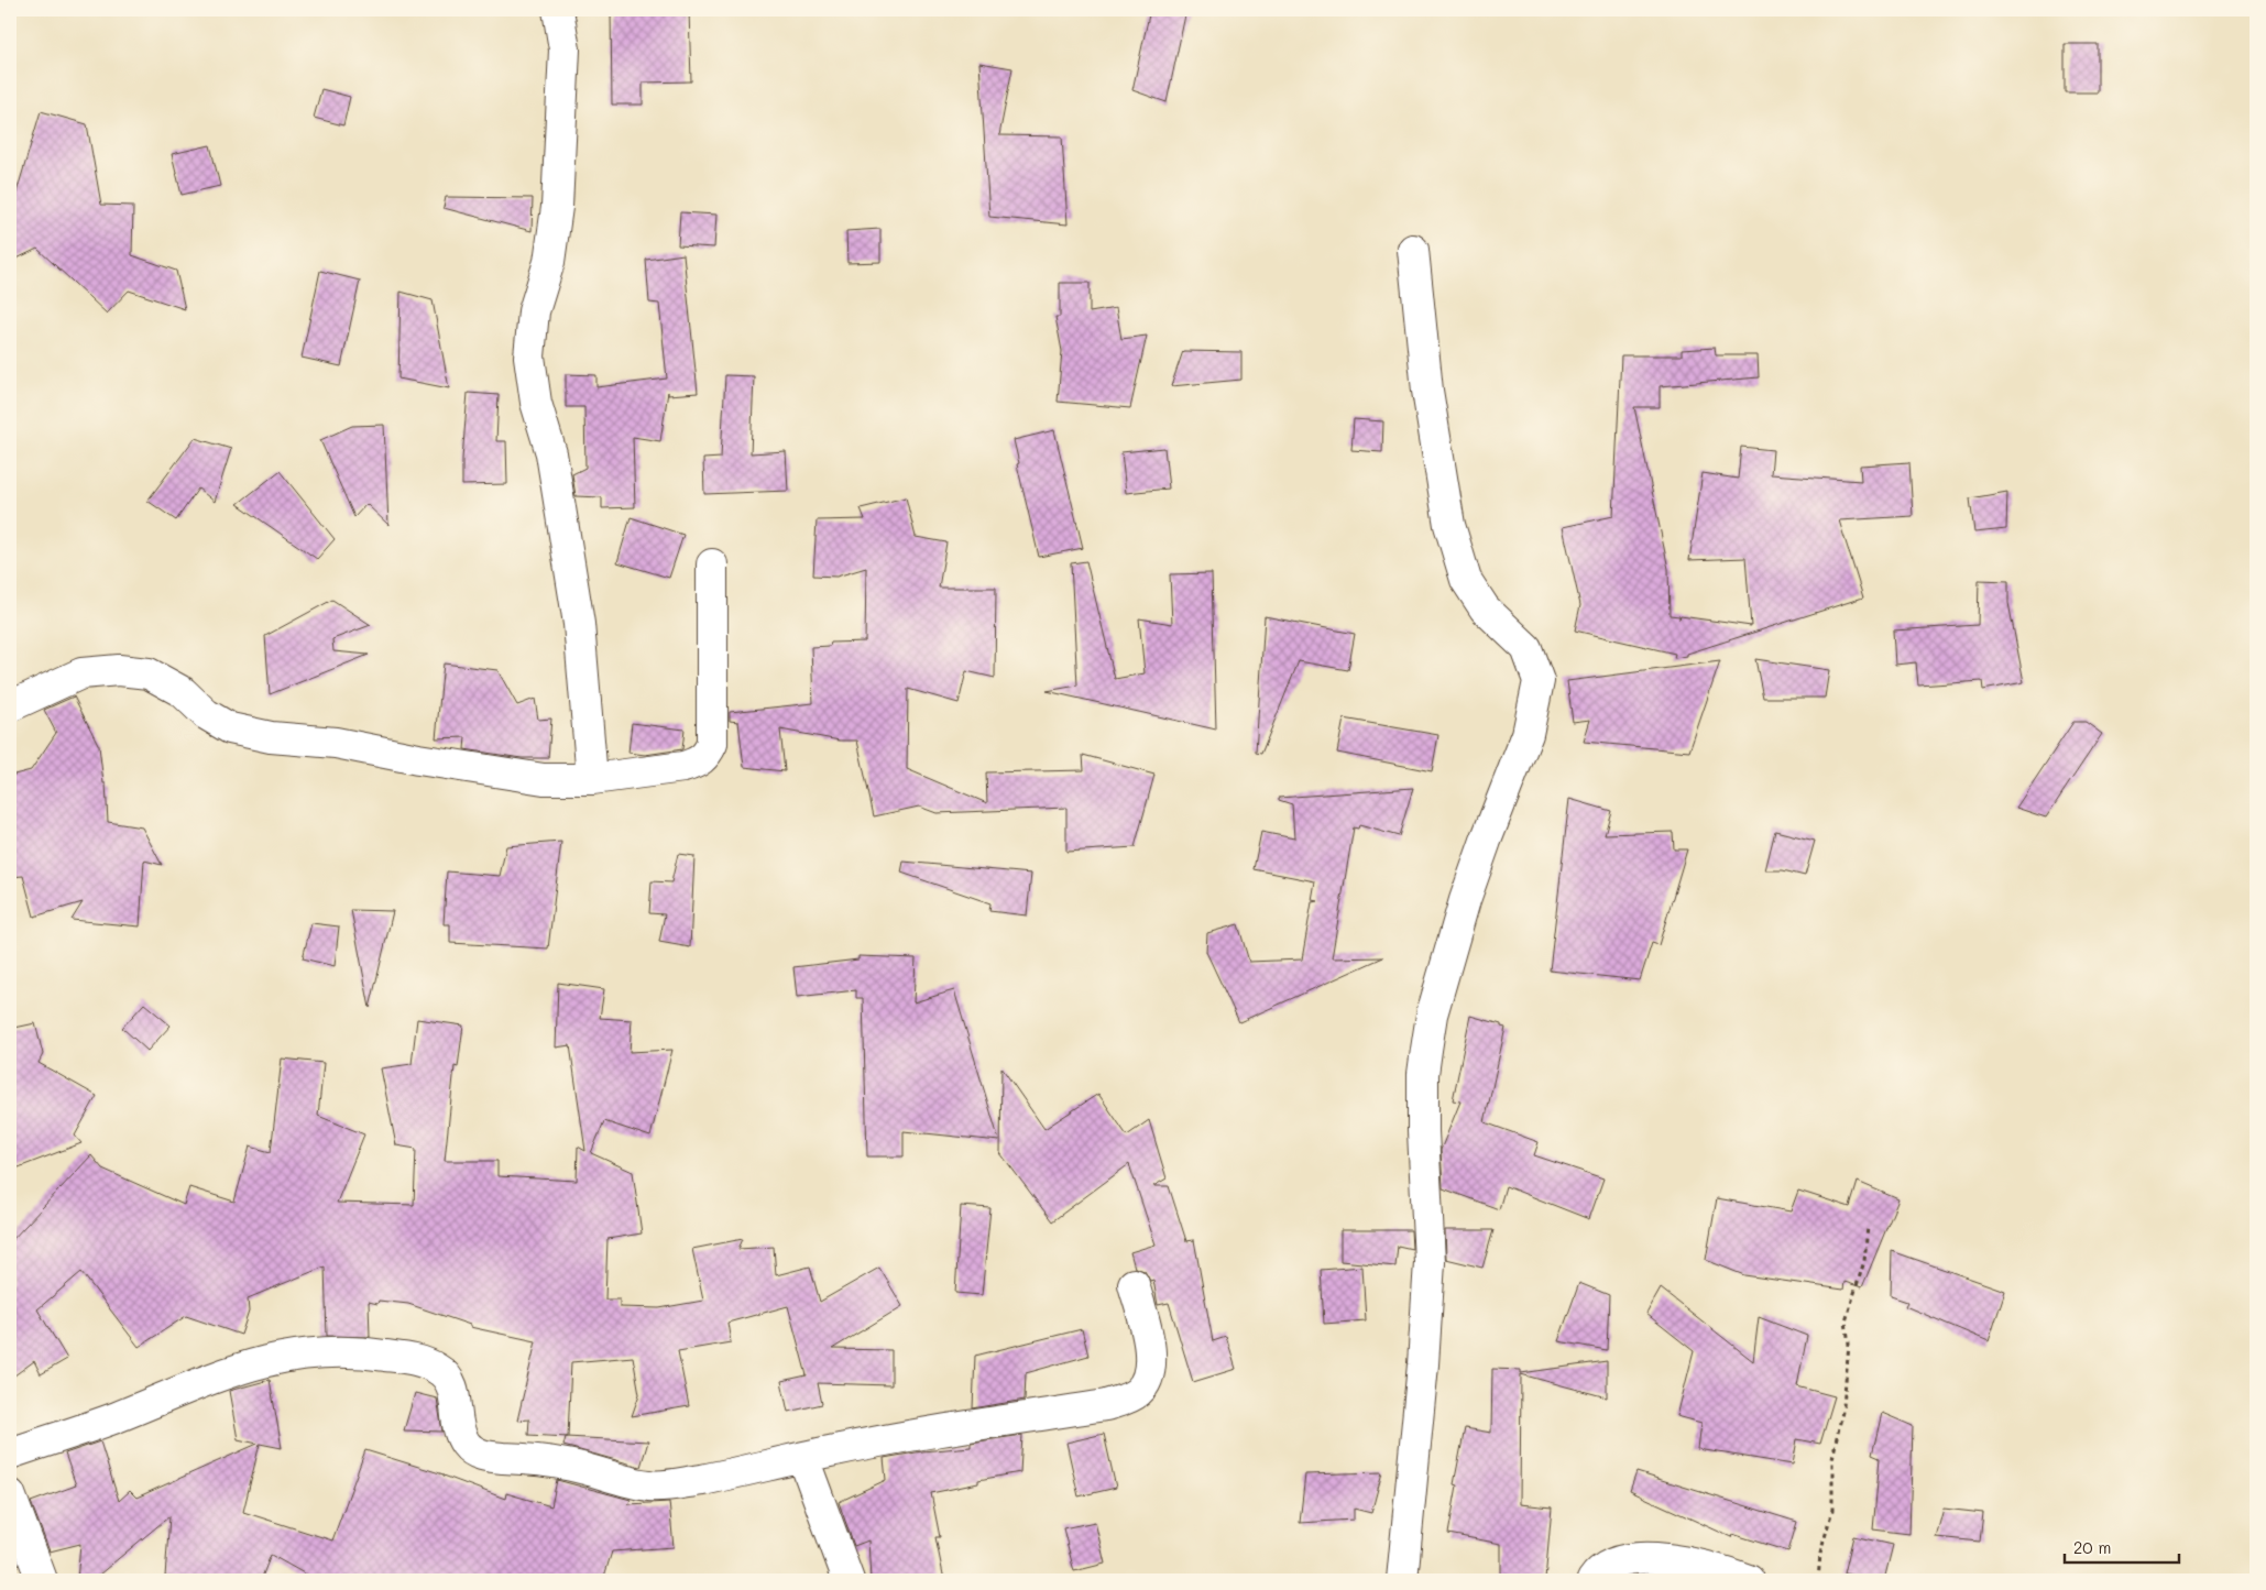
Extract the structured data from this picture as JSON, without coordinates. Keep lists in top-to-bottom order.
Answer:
{
  "scale_bar": "20 m"
}
